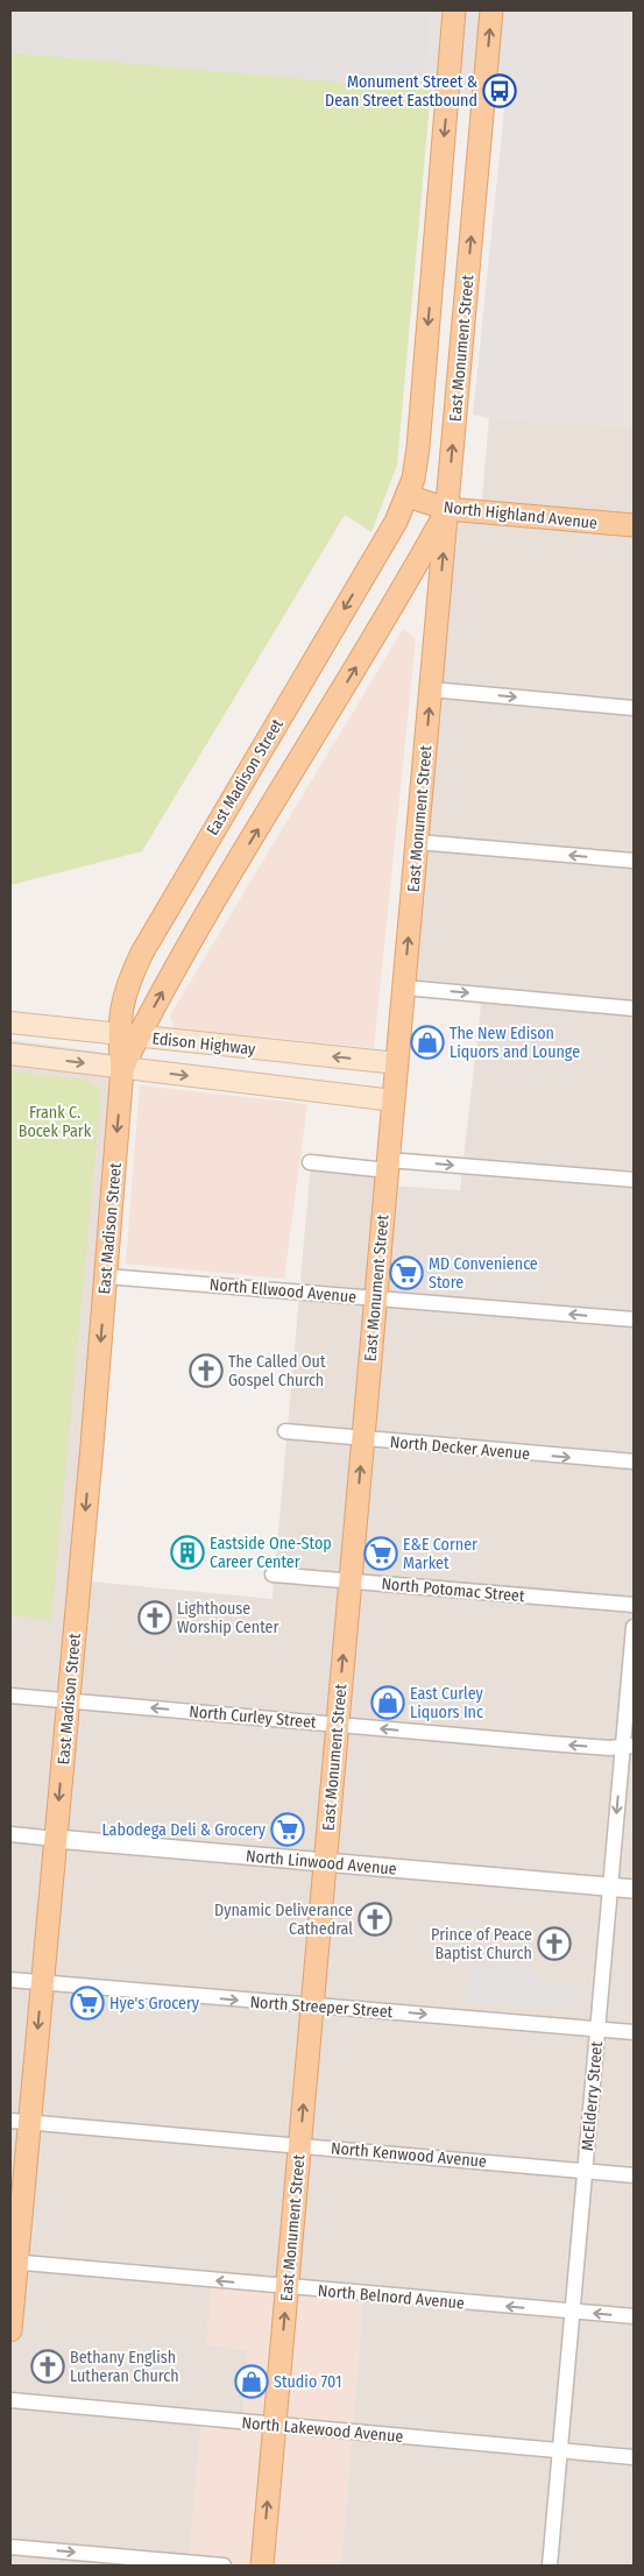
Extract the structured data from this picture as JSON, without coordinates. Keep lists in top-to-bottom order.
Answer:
{
  "streets": {
    "main road": [
      "East Monument Street",
      "North Highland Avenue",
      "East Madison Street",
      "Edison Highway"
    ],
    "street": [
      "North Ellwood Avenue",
      "North Decker Avenue",
      "North Potomac Street",
      "North Curley Street",
      "North Linwood Avenue",
      "North Streeper Street",
      "McElderry Street",
      "North Kenwood Avenue",
      "North Belnord Avenue",
      "North Lakewood Avenue"
    ]
  },
  "crossings": [
    ["East Monument Street", "North Highland Avenue"],
    ["East Monument Street", "Edison Highway"],
    ["East Monument Street", "North Ellwood Avenue"],
    ["East Monument Street", "North Decker Avenue"],
    ["East Monument Street", "North Potomac Street"],
    ["East Monument Street", "North Curley Street"],
    ["East Monument Street", "North Linwood Avenue"],
    ["East Monument Street", "North Streeper Street"],
    ["East Monument Street", "North Kenwood Avenue"],
    ["East Monument Street", "North Belnord Avenue"],
    ["East Monument Street", "North Lakewood Avenue"],
    ["North Highland Avenue", "East Madison Street"],
    ["East Madison Street", "Edison Highway"],
    ["East Madison Street", "North Ellwood Avenue"],
    ["East Madison Street", "North Curley Street"],
    ["East Madison Street", "North Linwood Avenue"],
    ["East Madison Street", "North Streeper Street"],
    ["East Madison Street", "North Kenwood Avenue"],
    ["East Madison Street", "North Belnord Avenue"],
    ["North Curley Street", "McElderry Street"],
    ["North Linwood Avenue", "McElderry Street"],
    ["North Streeper Street", "McElderry Street"],
    ["McElderry Street", "North Kenwood Avenue"],
    ["McElderry Street", "North Belnord Avenue"],
    ["McElderry Street", "North Lakewood Avenue"]
  ],
  "one_way": [
    "East Monument Street",
    "North Ellwood Avenue",
    "North Decker Avenue",
    "North Curley Street",
    "North Streeper Street",
    "North Belnord Avenue"
  ],
  "parks": ["Frank C. Bocek Park"],
  "places": {
    "bus stop": ["Monument Street & Dean Street Eastbound"],
    "shop": ["The New Edison Liquors and Lounge", "East Curley Liquors Inc", "Studio 701"],
    "supermarket": [
      "MD Convenience Store",
      "E&E Corner Market",
      "Labodega Deli & Grocery",
      "Hye's Grocery"
    ],
    "church": [
      "The Called Out Gospel Church",
      "Lighthouse Worship Center",
      "Dynamic Deliverance Cathedral",
      "Prince of Peace Baptist Church",
      "Bethany English Lutheran Church"
    ],
    "building": ["Eastside One-Stop Career Center"]
  }
}
